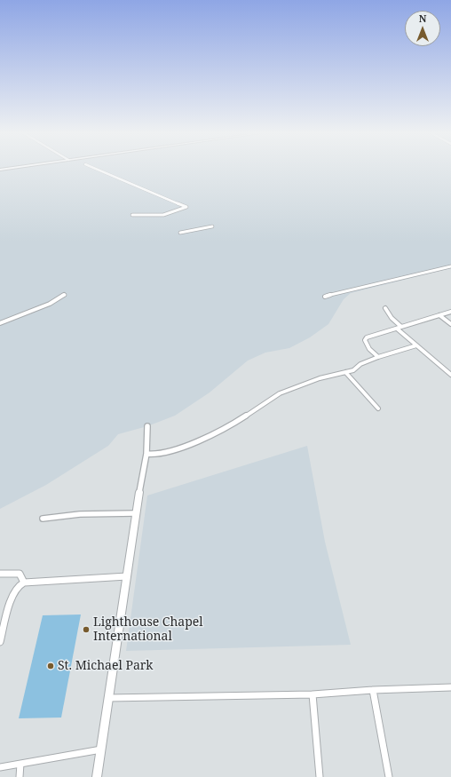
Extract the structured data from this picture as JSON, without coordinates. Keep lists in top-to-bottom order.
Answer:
{
  "places": ["Lighthouse Chapel International", "St. Michael Park"],
  "north": "top"
}
